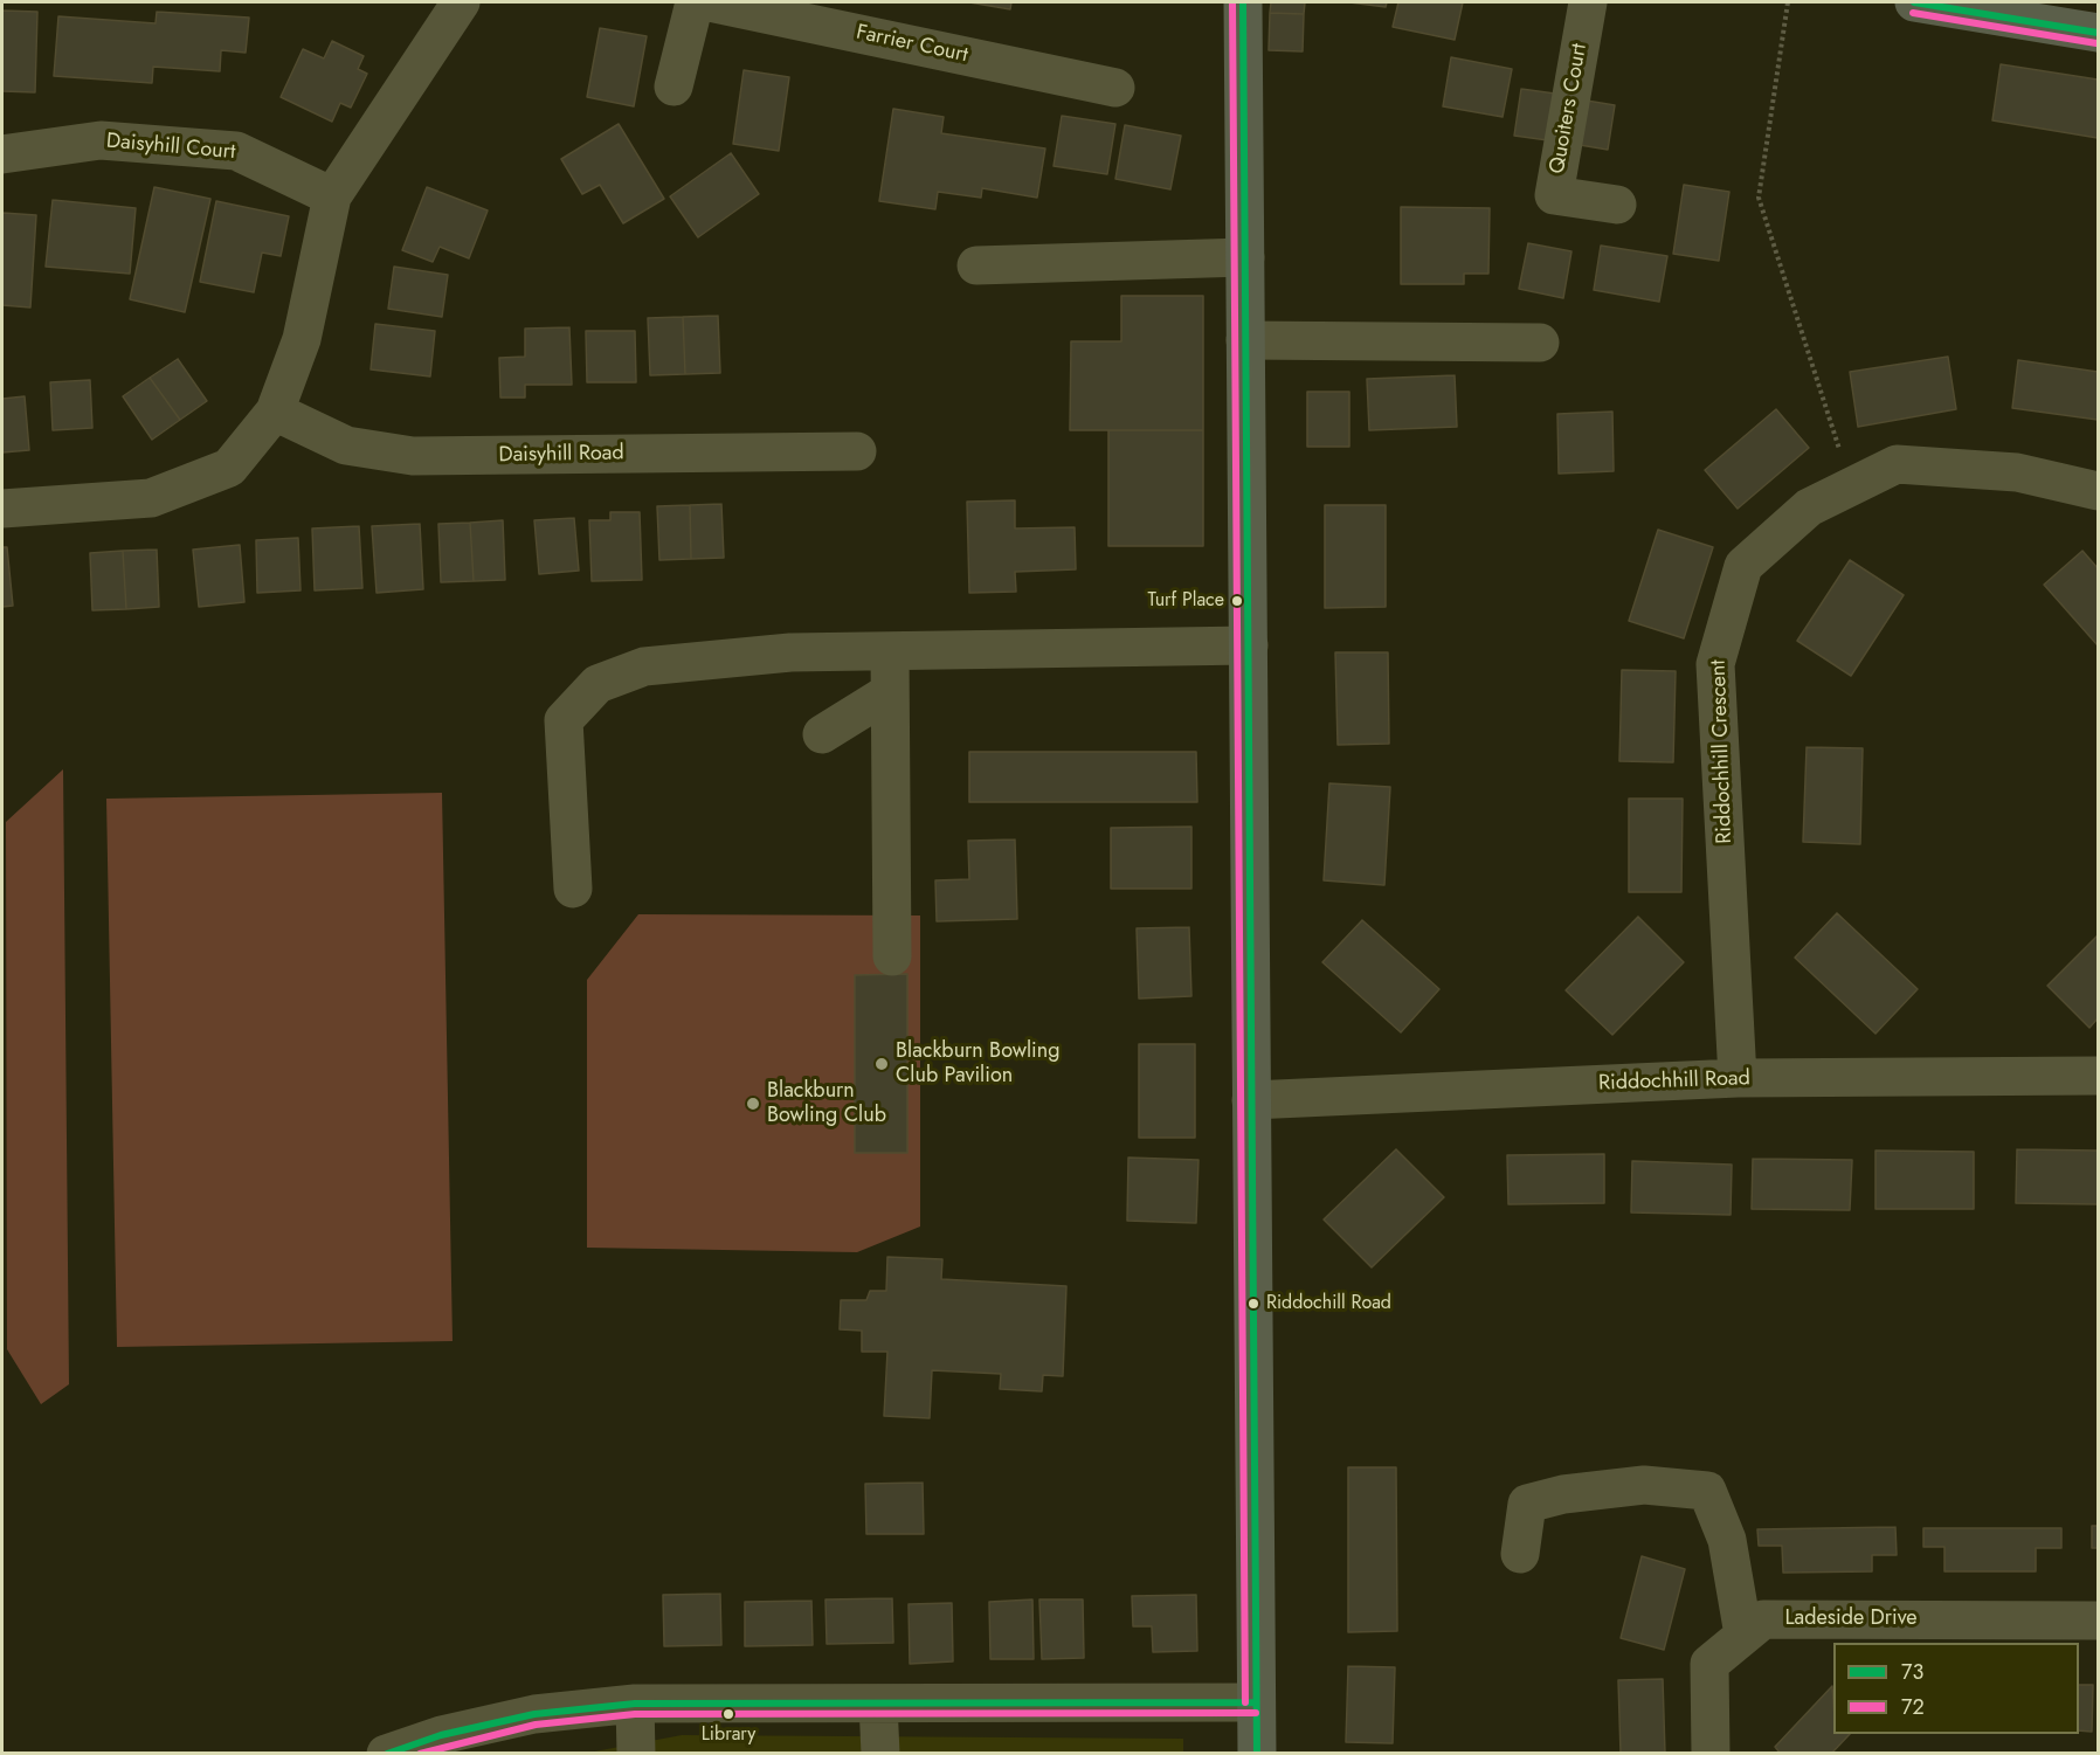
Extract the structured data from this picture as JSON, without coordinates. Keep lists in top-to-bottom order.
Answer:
{
  "streets": {
    "street": [
      "Farrier Court",
      "Quoiters Court",
      "Daisyhill Court",
      "Daisyhill Road",
      "Riddochhill Crescent",
      "Riddochhill Road",
      "Ladeside Drive"
    ]
  },
  "crossings": [
    ["Riddochhill Crescent", "Riddochhill Road"]
  ],
  "places": [
    "Turf Place",
    "Blackburn Bowling Club Pavilion",
    "Blackburn Bowling Club",
    "Riddochill Road",
    "Library"
  ],
  "lines": ["transit line 73", "transit line 72"],
  "legend": ["73", "72"]
}
